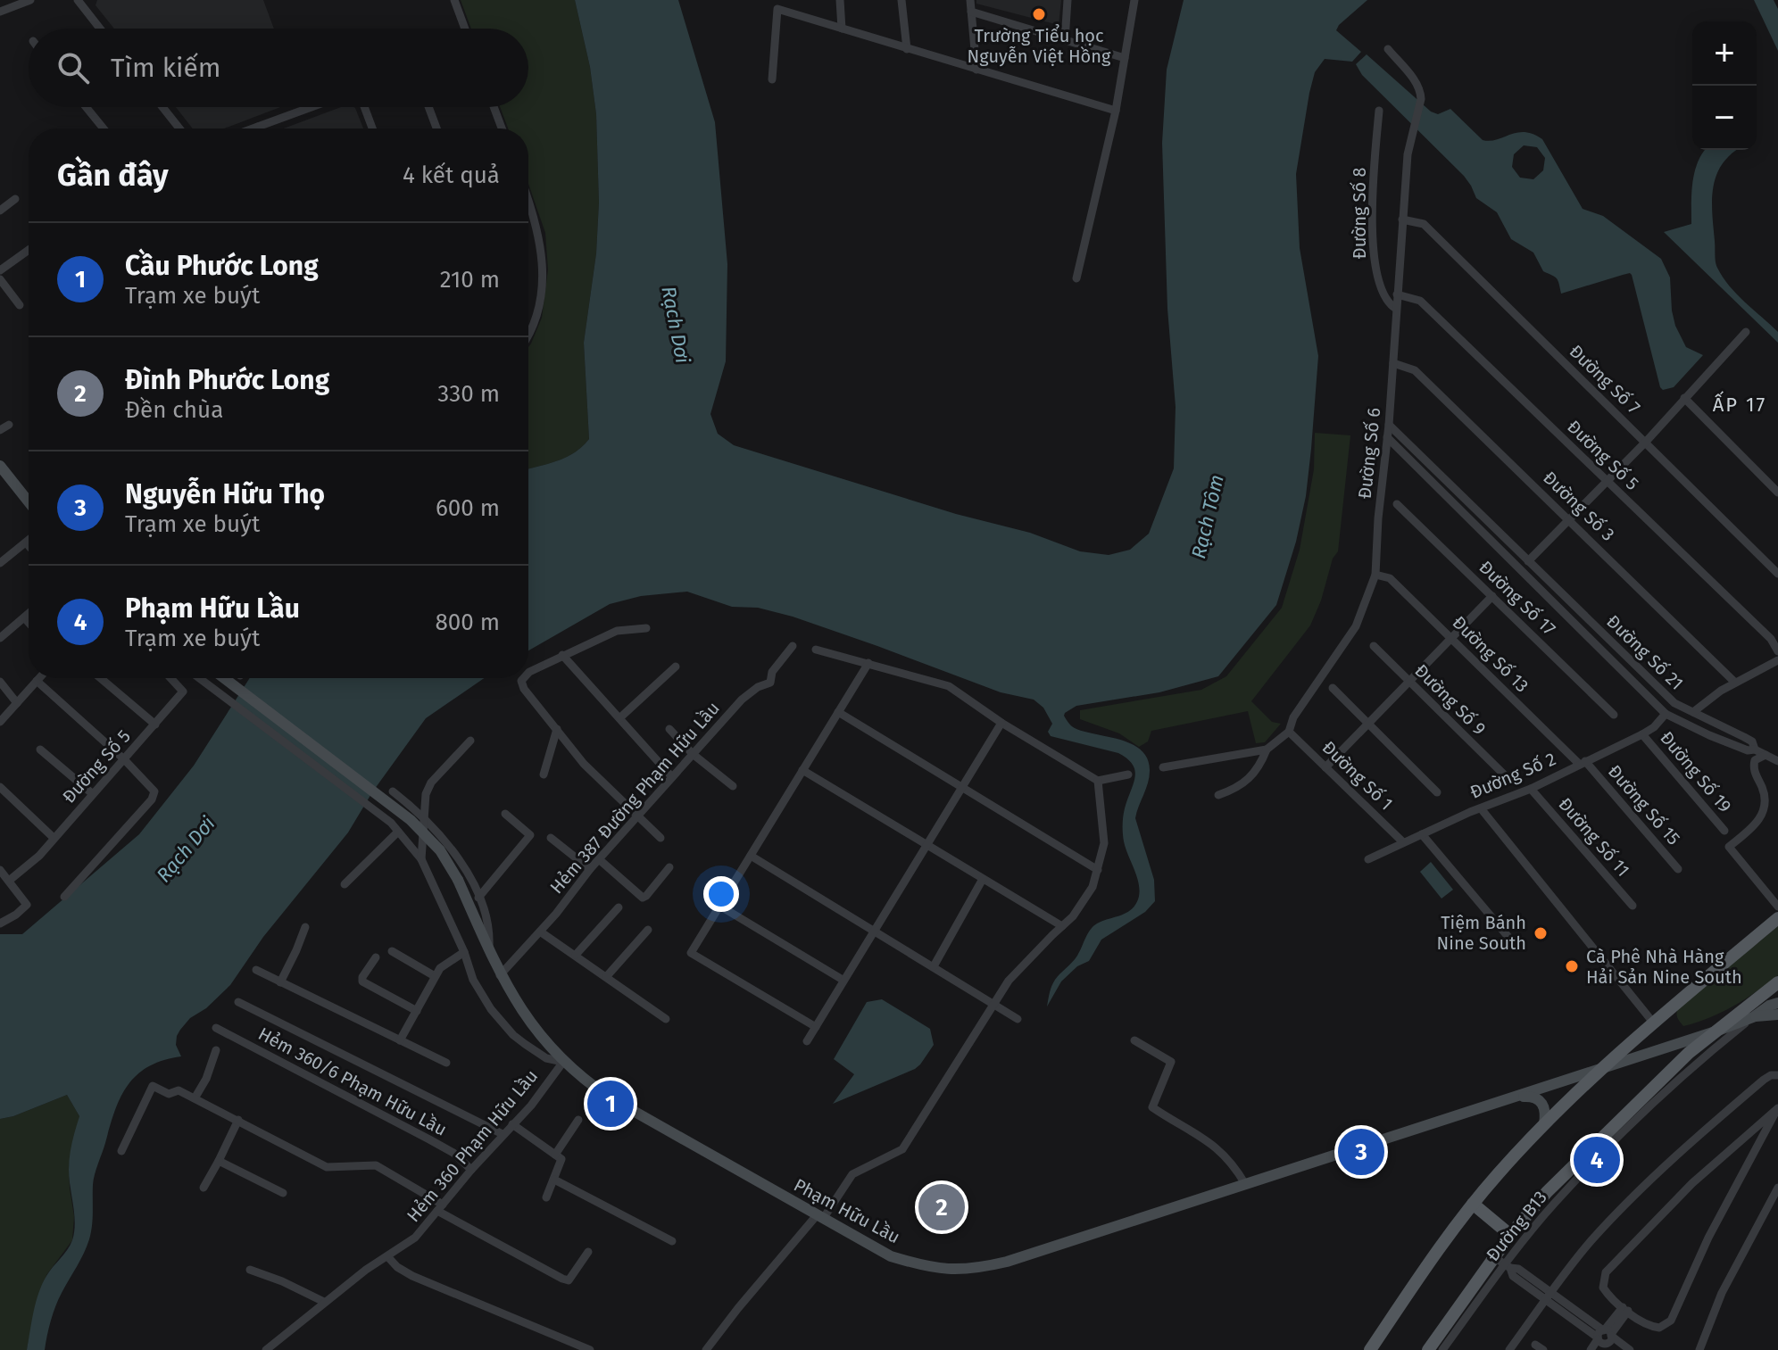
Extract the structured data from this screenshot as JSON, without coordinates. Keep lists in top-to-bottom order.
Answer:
{
  "streets": {
    "main road": ["Phạm Hữu Lầu"],
    "street": [
      "Đường Số 8",
      "Đường Số 7",
      "Đường Số 6",
      "Đường Số 5",
      "Đường Số 3",
      "Đường Số 17",
      "Đường Số 21",
      "Đường Số 13",
      "Đường Số 9",
      "Đường Số 19",
      "Đường Số 1",
      "Đường Số 2",
      "Hẻm 387 Đường Phạm Hữu Lầu",
      "Đường Số 15",
      "Đường Số 11",
      "Hẻm 360/6 Phạm Hữu Lầu",
      "Hẻm 360 Phạm Hữu Lầu",
      "Đường B13"
    ]
  },
  "crossings": [
    ["Đường Số 8", "Đường Số 6"],
    ["Đường Số 7", "Đường Số 6"],
    ["Đường Số 6", "Đường Số 5"],
    ["Đường Số 6", "Đường Số 3"],
    ["Đường Số 6", "Đường Số 21"],
    ["Đường Số 6", "Đường Số 13"],
    ["Đường Số 6", "Đường Số 1"],
    ["Đường Số 21", "Đường Số 2"],
    ["Đường Số 13", "Đường Số 2"],
    ["Đường Số 13", "Đường Số 15"],
    ["Đường Số 19", "Đường Số 2"],
    ["Đường Số 1", "Đường Số 2"],
    ["Đường Số 2", "Đường Số 15"],
    ["Đường Số 2", "Đường Số 11"],
    ["Hẻm 387 Đường Phạm Hữu Lầu", "Phạm Hữu Lầu"],
    ["Hẻm 360/6 Phạm Hữu Lầu", "Hẻm 360 Phạm Hữu Lầu"],
    ["Hẻm 360 Phạm Hữu Lầu", "Phạm Hữu Lầu"],
    ["Phạm Hữu Lầu", "Đường B13"]
  ],
  "districts": ["ẤP 17"],
  "water": ["Rạch Dơi", "Rạch Tôm"],
  "places": ["Trường Tiểu học Nguyễn Việt Hồng", "Tiệm Bánh Nine South", "Cà Phê Nhà Hàng Hải Sản Nine South"],
  "page": {
    "map_buttons": ["+", "−"],
    "search": "Tìm kiếm",
    "heading": ["Gần đây", "4 kết quả"],
    "list": [
      {
        "mark": "1",
        "name": "Cầu Phước Long",
        "note": "Trạm xe buýt",
        "value": "210 m"
      },
      {
        "mark": "2",
        "name": "Đình Phước Long",
        "note": "Đền chùa",
        "value": "330 m"
      },
      {
        "mark": "3",
        "name": "Nguyễn Hữu Thọ",
        "note": "Trạm xe buýt",
        "value": "600 m"
      },
      {
        "mark": "4",
        "name": "Phạm Hữu Lầu",
        "note": "Trạm xe buýt",
        "value": "800 m"
      }
    ],
    "pins": [
      "1",
      "3",
      "4",
      "2"
    ]
  }
}
